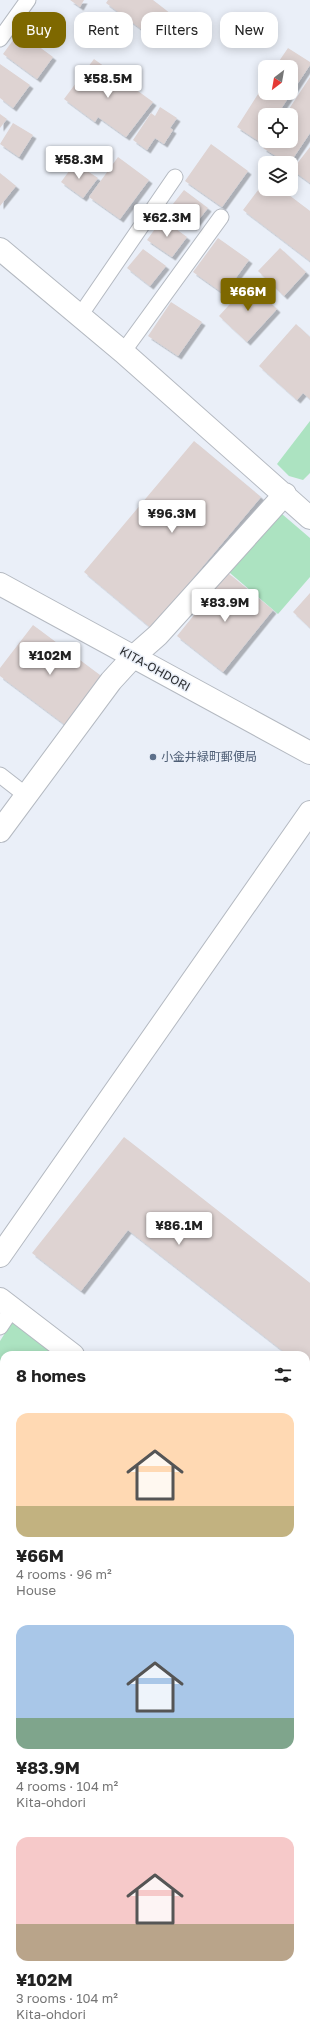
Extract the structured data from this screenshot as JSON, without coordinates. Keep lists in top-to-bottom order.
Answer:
{
  "streets": {
    "street": ["KITA-OHDORI"]
  },
  "places": ["小金井緑町郵便局"],
  "north": "bottom left",
  "page": {
    "chip": [
      "Buy",
      "Rent",
      "Filters",
      "New"
    ],
    "price": [
      "¥58.5M",
      "¥58.3M",
      "¥62.3M",
      "¥66M",
      "¥96.3M",
      "¥83.9M",
      "¥102M",
      "¥86.1M"
    ],
    "heading": "8 homes",
    "list": [
      {
        "name": "¥66M",
        "note": "4 rooms · 96 m² · House"
      },
      {
        "name": "¥83.9M",
        "note": "4 rooms · 104 m² · Kita-ohdori"
      },
      {
        "name": "¥102M",
        "note": "3 rooms · 104 m² · Kita-ohdori"
      }
    ]
  }
}
